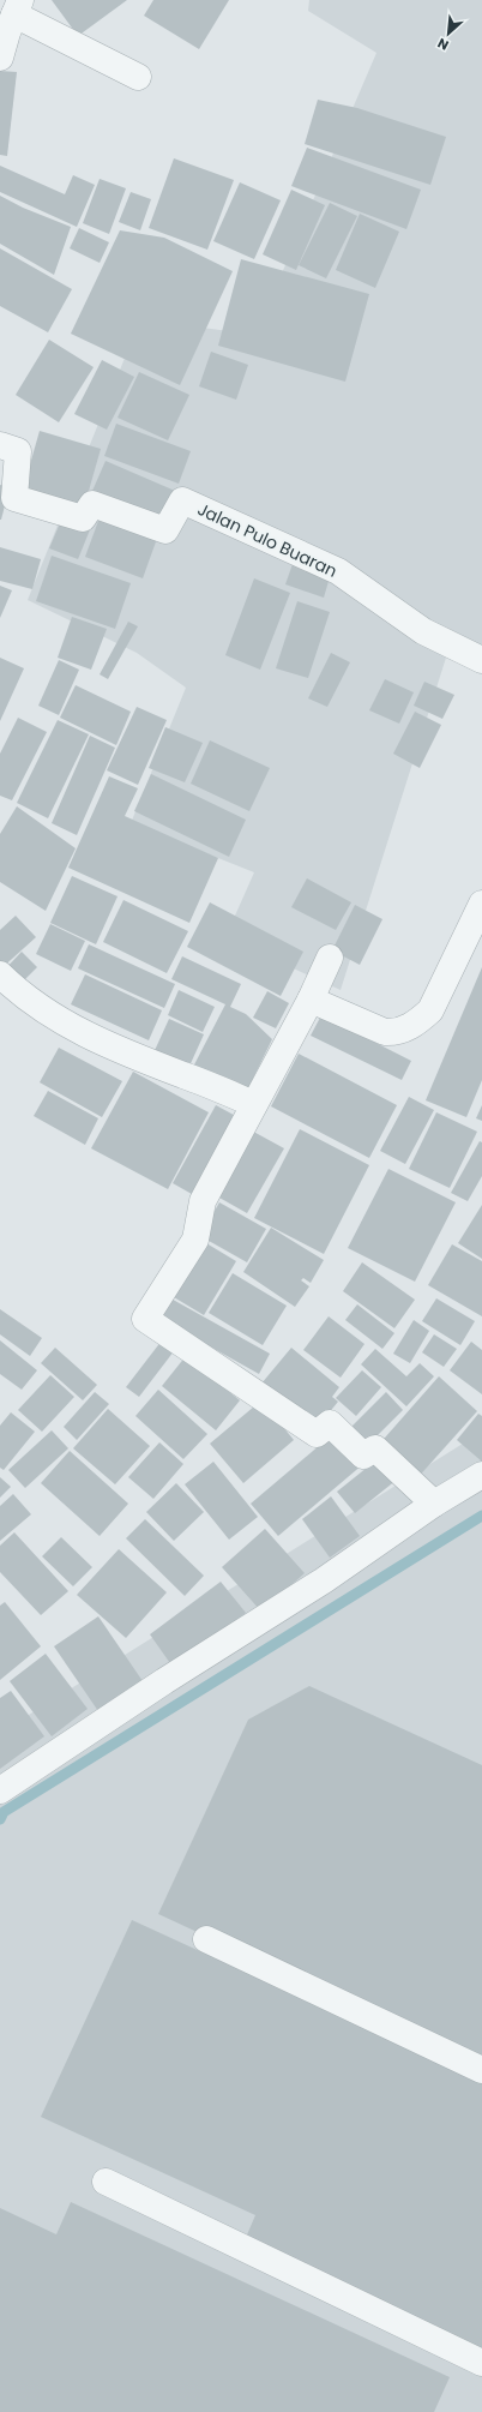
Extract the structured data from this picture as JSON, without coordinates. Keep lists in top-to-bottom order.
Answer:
{
  "streets": {
    "street": ["Jalan Pulo Buaran"]
  },
  "north": "bottom left"
}
